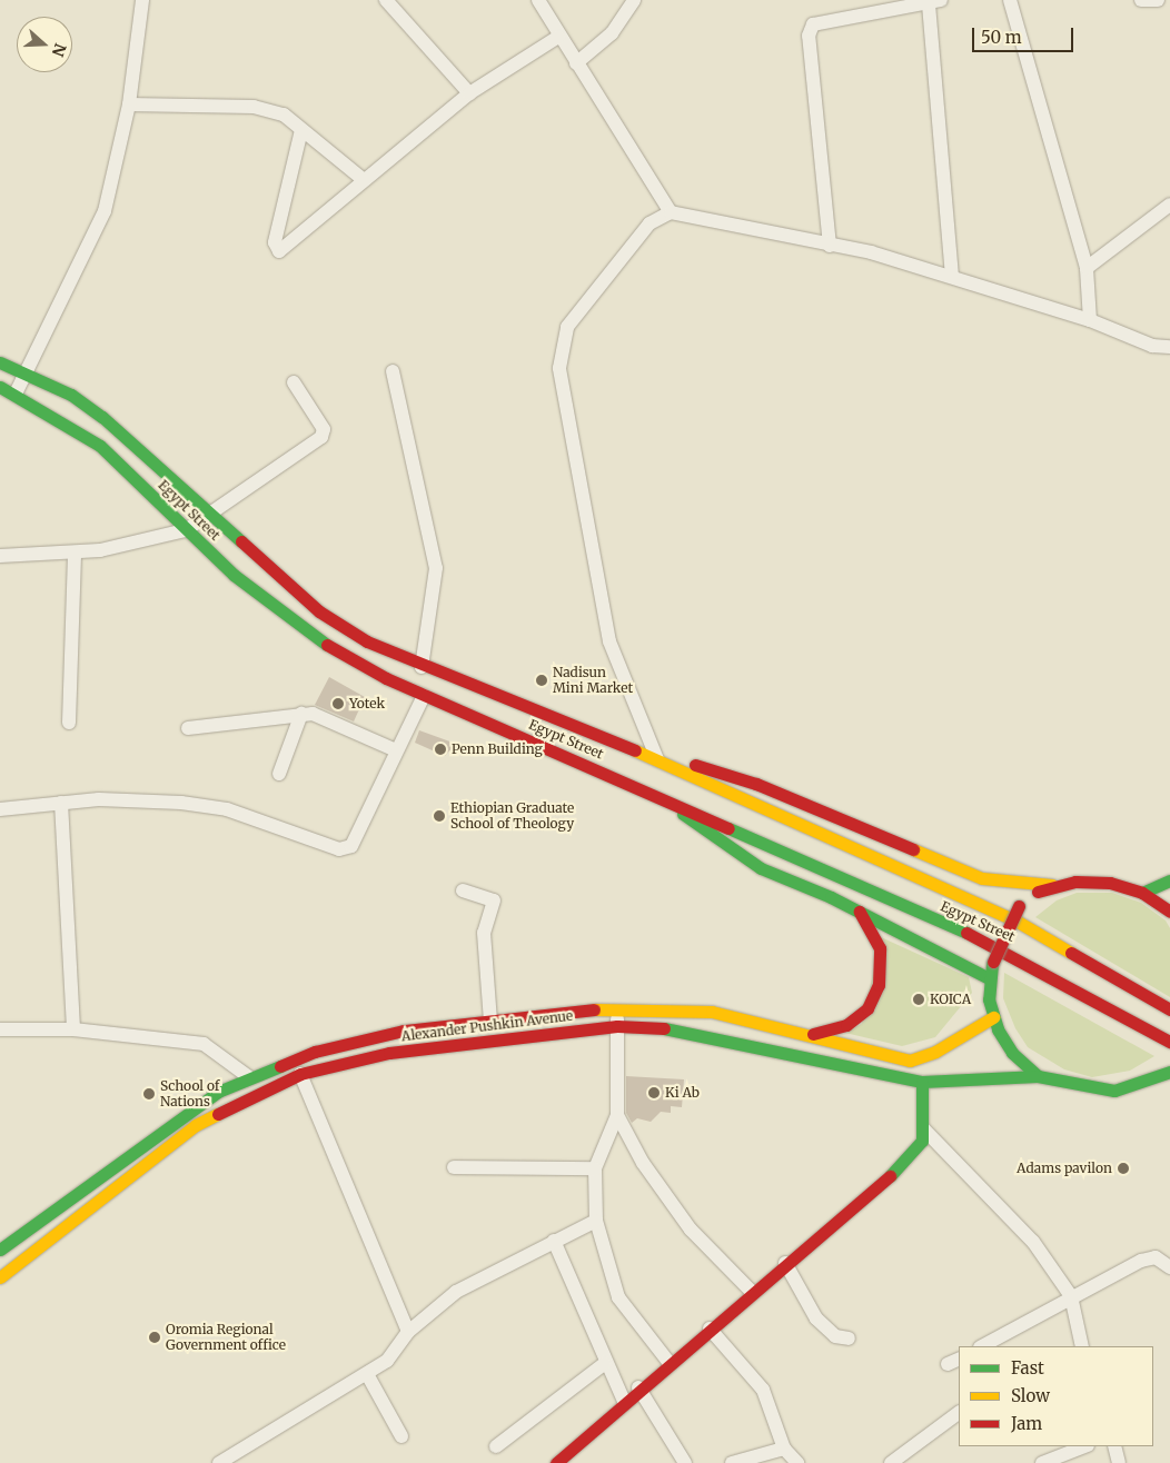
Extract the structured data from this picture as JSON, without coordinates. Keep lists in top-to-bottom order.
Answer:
{
  "streets": {
    "main road": ["Egypt Street", "Alexander Pushkin Avenue"]
  },
  "places": [
    "Nadisun Mini Market",
    "Yotek",
    "Penn Building",
    "Ethiopian Graduate School of Theology",
    "KOICA",
    "Ki Ab",
    "School of Nations",
    "Adams pavilon",
    "Oromia Regional Government office"
  ],
  "legend": ["Fast", "Slow", "Jam"],
  "scale_bar": "50 m",
  "north": "right"
}
